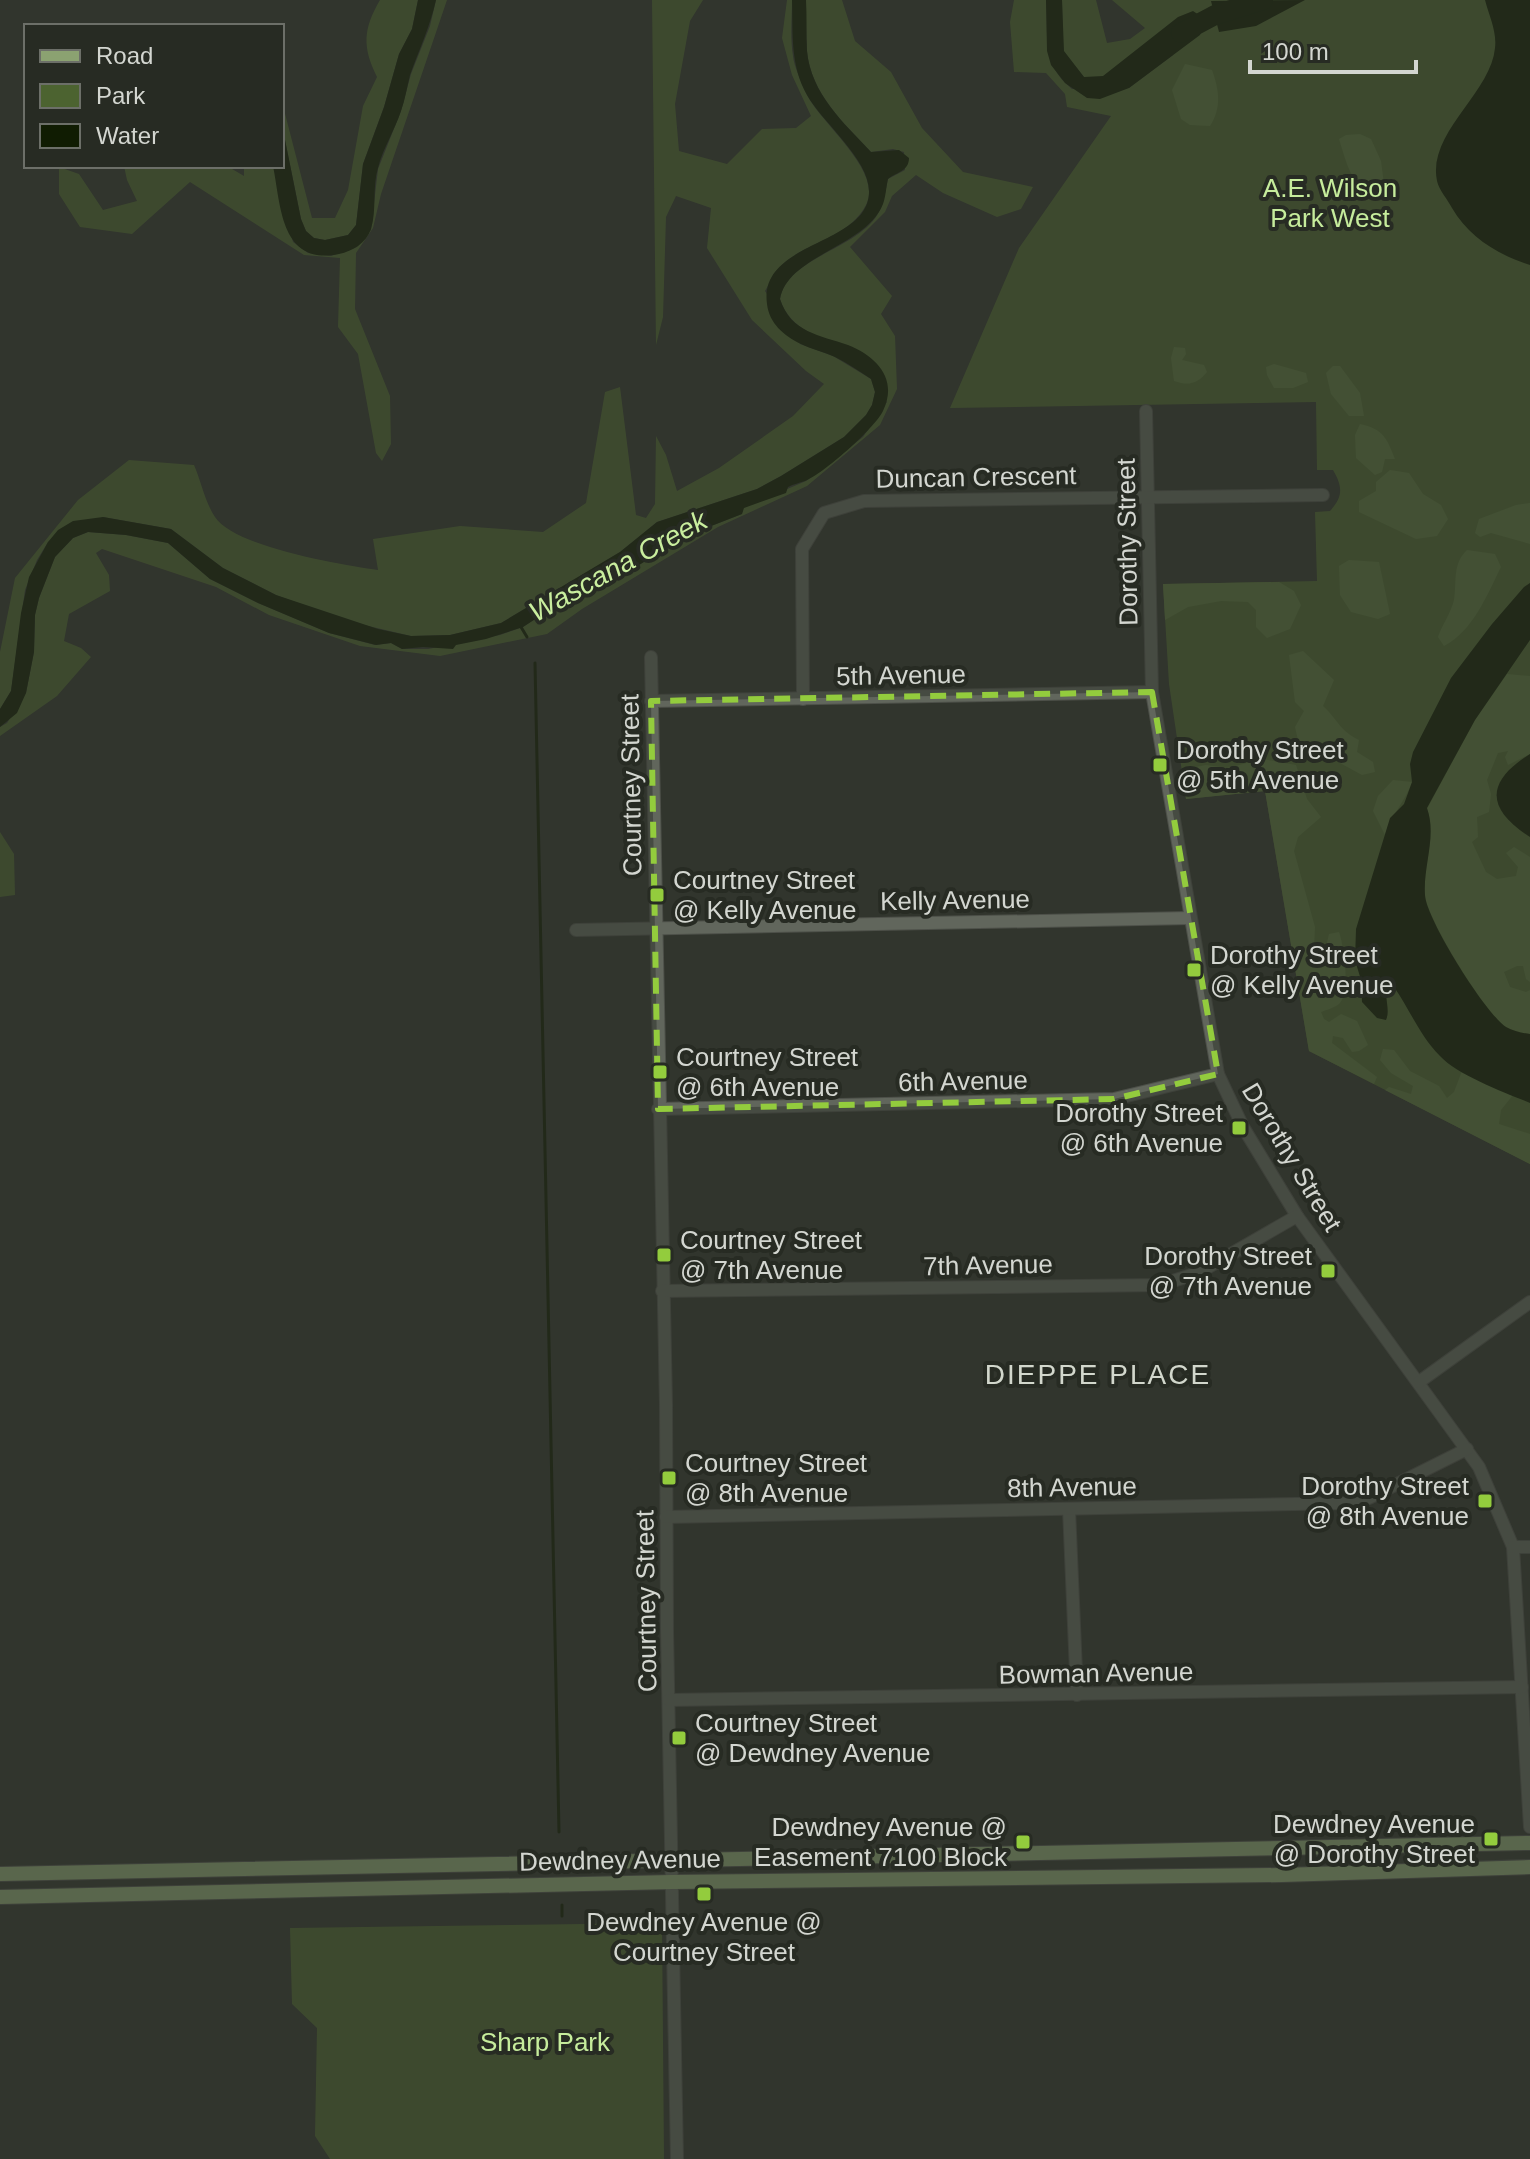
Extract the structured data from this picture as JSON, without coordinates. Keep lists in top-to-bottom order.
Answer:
{
  "streets": {
    "main road": ["Dewdney Avenue"],
    "street": [
      "Duncan Crescent",
      "Dorothy Street",
      "5th Avenue",
      "Courtney Street",
      "Kelly Avenue",
      "6th Avenue",
      "7th Avenue",
      "8th Avenue",
      "Bowman Avenue"
    ]
  },
  "crossings": [
    ["Duncan Crescent", "Dorothy Street"],
    ["Duncan Crescent", "5th Avenue"],
    ["Dorothy Street", "5th Avenue"],
    ["Dorothy Street", "Kelly Avenue"],
    ["Dorothy Street", "6th Avenue"],
    ["Dorothy Street", "7th Avenue"],
    ["Dorothy Street", "8th Avenue"],
    ["Dorothy Street", "Bowman Avenue"],
    ["5th Avenue", "Courtney Street"],
    ["Courtney Street", "Kelly Avenue"],
    ["Courtney Street", "6th Avenue"],
    ["Courtney Street", "7th Avenue"],
    ["Courtney Street", "8th Avenue"],
    ["Courtney Street", "Bowman Avenue"],
    ["Courtney Street", "Dewdney Avenue"]
  ],
  "districts": ["DIEPPE PLACE"],
  "water": ["Wascana Creek"],
  "parks": ["A.E. Wilson Park West", "Sharp Park"],
  "places": {
    "transit": [
      "Dorothy Street @ 5th Avenue",
      "Courtney Street @ Kelly Avenue",
      "Dorothy Street @ Kelly Avenue",
      "Courtney Street @ 6th Avenue",
      "Dorothy Street @ 6th Avenue",
      "Courtney Street @ 7th Avenue",
      "Dorothy Street @ 7th Avenue",
      "Courtney Street @ 8th Avenue",
      "Dorothy Street @ 8th Avenue",
      "Courtney Street @ Dewdney Avenue",
      "Dewdney Avenue @ Dorothy Street",
      "Dewdney Avenue @ Easement 7100 Block",
      "Dewdney Avenue @ Courtney Street"
    ]
  },
  "legend": ["Road", "Park", "Water"],
  "scale_bar": "100 m"
}
